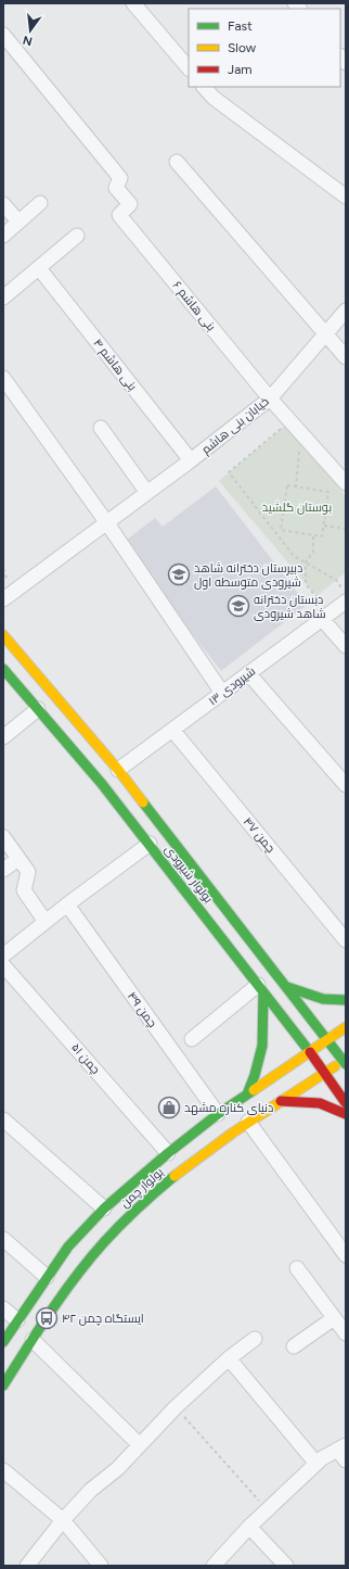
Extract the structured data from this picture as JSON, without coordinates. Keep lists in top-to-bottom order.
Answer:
{
  "streets": {
    "main road": ["بولوار شیرودی", "بولوار چمن"],
    "street": [
      "بنی هاشم ۶",
      "بنی هاشم ۴",
      "خیابان بنی هاشم",
      "شیرودی ۱۳",
      "چمن ۴۷",
      "چمن ۴۹",
      "چمن ۵۱"
    ]
  },
  "crossings": [
    ["بنی هاشم ۶", "خیابان بنی هاشم"],
    ["بنی هاشم ۴", "خیابان بنی هاشم"],
    ["شیرودی ۱۳", "چمن ۴۷"],
    ["شیرودی ۱۳", "بولوار شیرودی"],
    ["بولوار شیرودی", "بولوار چمن"],
    ["چمن ۴۹", "بولوار چمن"],
    ["چمن ۵۱", "بولوار چمن"]
  ],
  "parks": ["بوستان گلشید"],
  "places": {
    "school or university": ["دبیرستان دخترانه شاهد شیرودی متوسطه اول", "دبستان دخترانه شاهد شیرودی"],
    "shop": ["دنیای کناره مشهد"],
    "bus stop": ["ایستگاه چمن ۴۲"]
  },
  "legend": ["Fast", "Slow", "Jam"],
  "north": "bottom"
}
